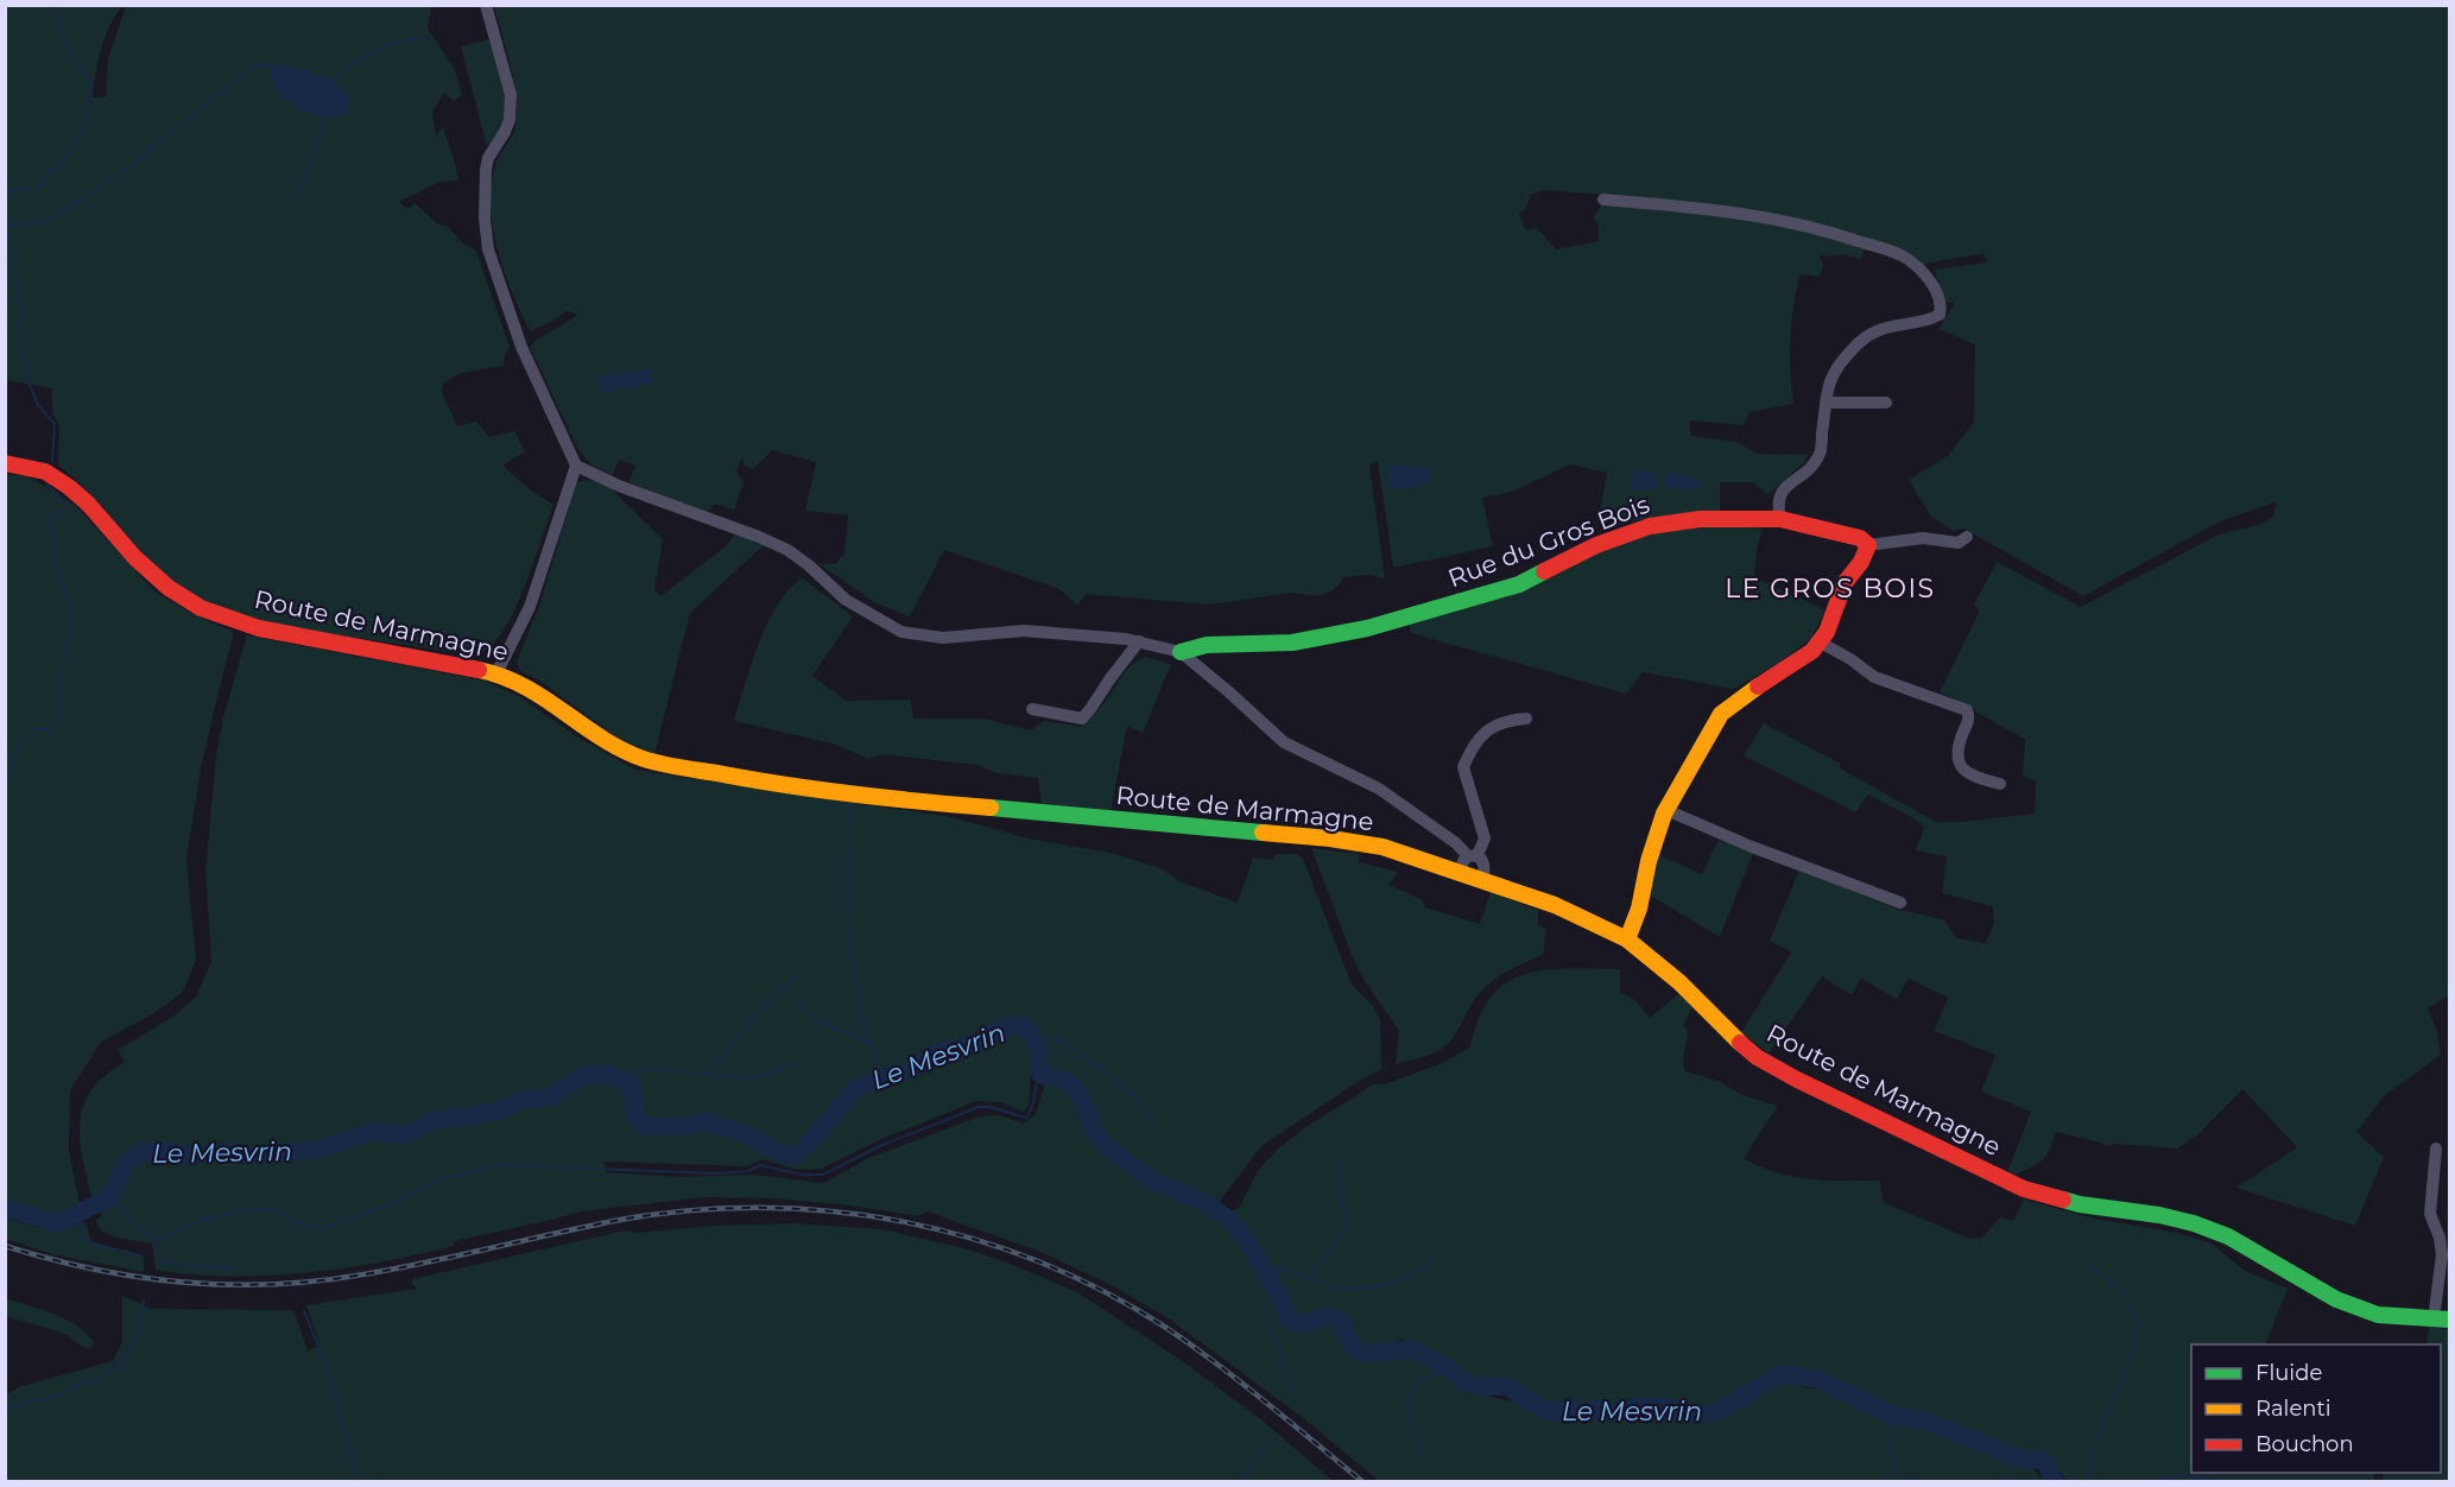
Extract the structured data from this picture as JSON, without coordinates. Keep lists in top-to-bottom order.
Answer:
{
  "streets": {
    "main road": ["Rue du Gros Bois", "Route de Marmagne"]
  },
  "districts": ["LE GROS BOIS"],
  "water": ["Le Mesvrin"],
  "legend": ["Fluide", "Ralenti", "Bouchon"]
}
